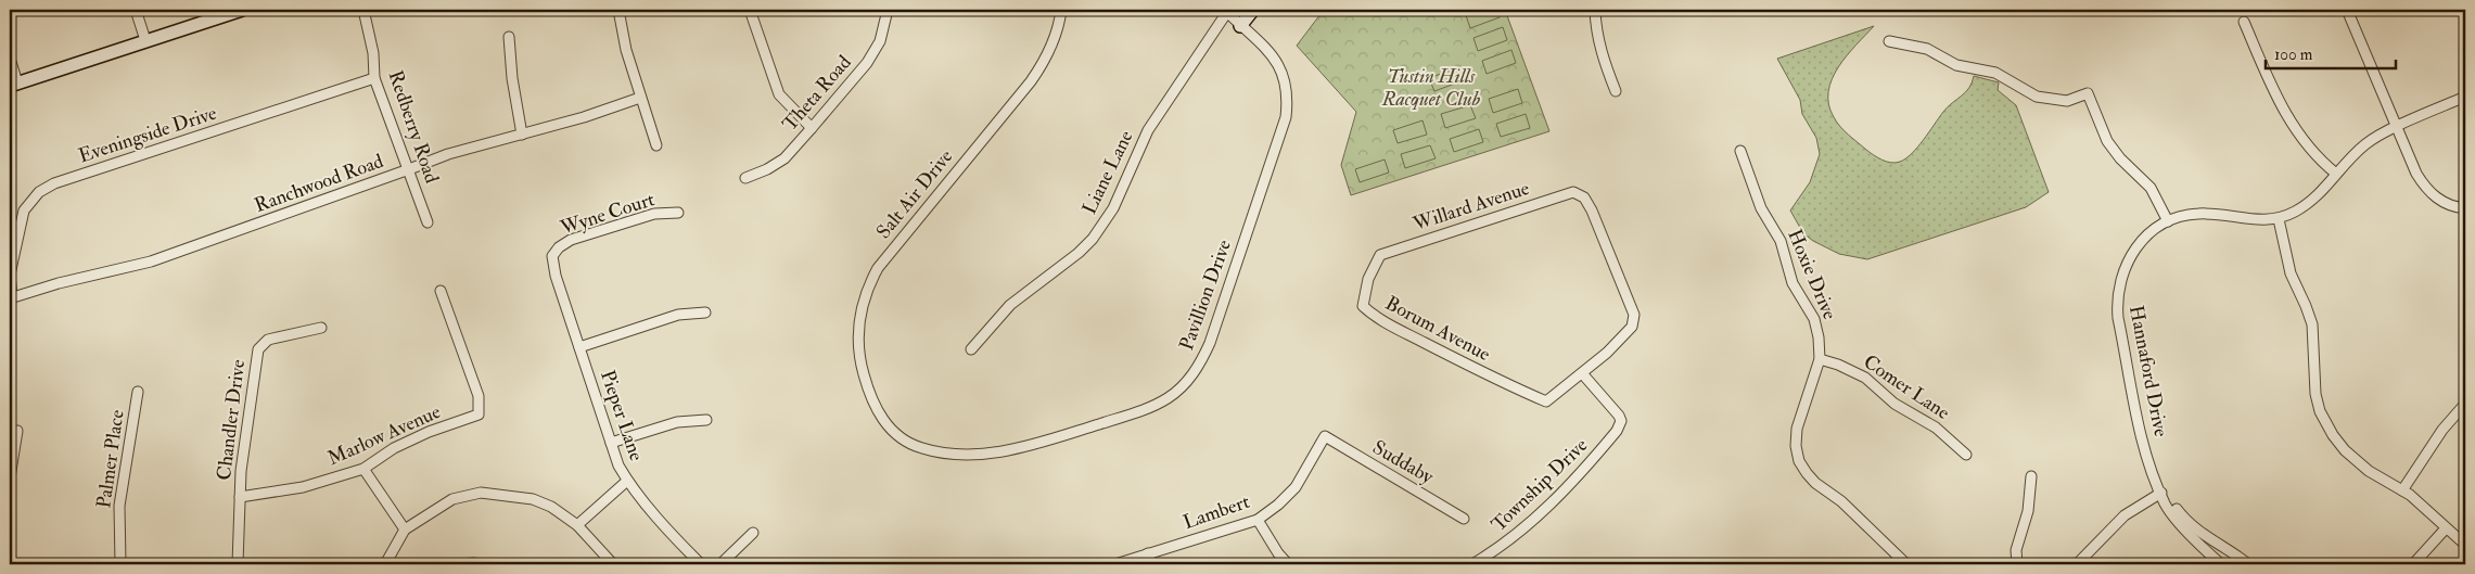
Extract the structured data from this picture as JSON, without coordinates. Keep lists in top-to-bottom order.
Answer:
{
  "streets": {
    "street": [
      "Theta Road",
      "Redberry Road",
      "Eveningside Drive",
      "Liane Lane",
      "Ranchwood Road",
      "Salt Air Drive",
      "Willard Avenue",
      "Wyne Court",
      "Hoxie Drive",
      "Pavillion Drive",
      "Borum Avenue",
      "Hannaford Drive",
      "Comer Lane",
      "Pieper Lane",
      "Chandler Drive",
      "Marlow Avenue",
      "Palmer Place",
      "Suddaby",
      "Township Drive",
      "Lambert"
    ]
  },
  "crossings": [
    ["Redberry Road", "Eveningside Drive"],
    ["Redberry Road", "Ranchwood Road"],
    ["Eveningside Drive", "Ranchwood Road"],
    ["Liane Lane", "Pavillion Drive"],
    ["Salt Air Drive", "Pavillion Drive"],
    ["Willard Avenue", "Borum Avenue"],
    ["Willard Avenue", "Township Drive"],
    ["Wyne Court", "Pieper Lane"],
    ["Hoxie Drive", "Comer Lane"],
    ["Borum Avenue", "Township Drive"],
    ["Chandler Drive", "Marlow Avenue"],
    ["Suddaby", "Lambert"]
  ],
  "parks": ["Tustin Hills Racquet Club"],
  "scale_bar": "100 m"
}
